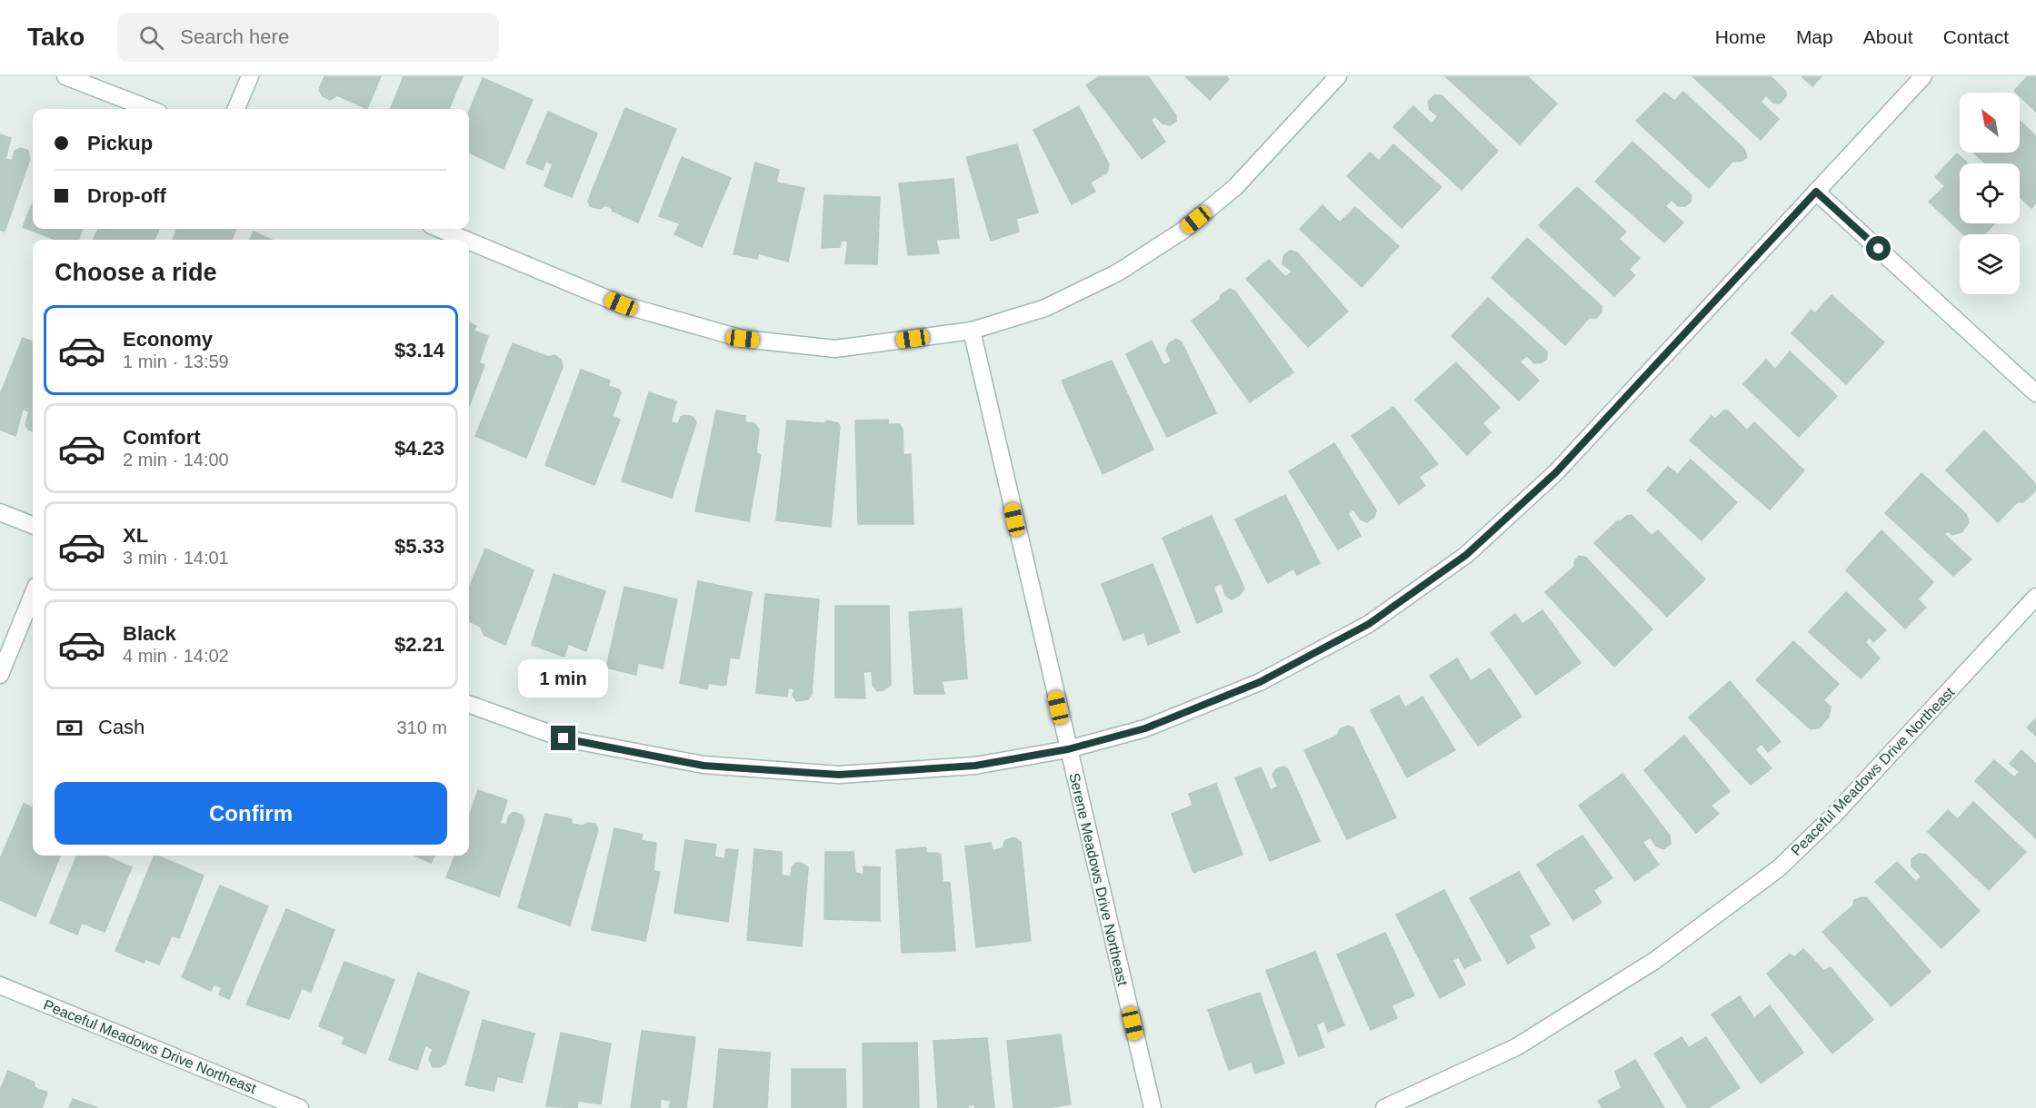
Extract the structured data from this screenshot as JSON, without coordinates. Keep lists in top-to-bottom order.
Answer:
{
  "streets": {
    "street": ["Peaceful Meadows Drive Northeast", "Serene Meadows Drive Northeast"]
  },
  "north": "top left",
  "page": {
    "header": "Tako",
    "search": "Search here",
    "nav": [
      "Home",
      "Map",
      "About",
      "Contact"
    ],
    "banner": ["Pickup", "Drop-off"],
    "heading": "Choose a ride",
    "list": [
      {
        "name": "Economy",
        "note": "1 min · 13:59",
        "value": "$3.14"
      },
      {
        "name": "Comfort",
        "note": "2 min · 14:00",
        "value": "$4.23"
      },
      {
        "name": "XL",
        "note": "3 min · 14:01",
        "value": "$5.33"
      },
      {
        "name": "Black",
        "note": "4 min · 14:02",
        "value": "$2.21"
      }
    ],
    "bubble": "1 min",
    "pay": ["Cash", "310 m"],
    "buttons": "Confirm"
  }
}
